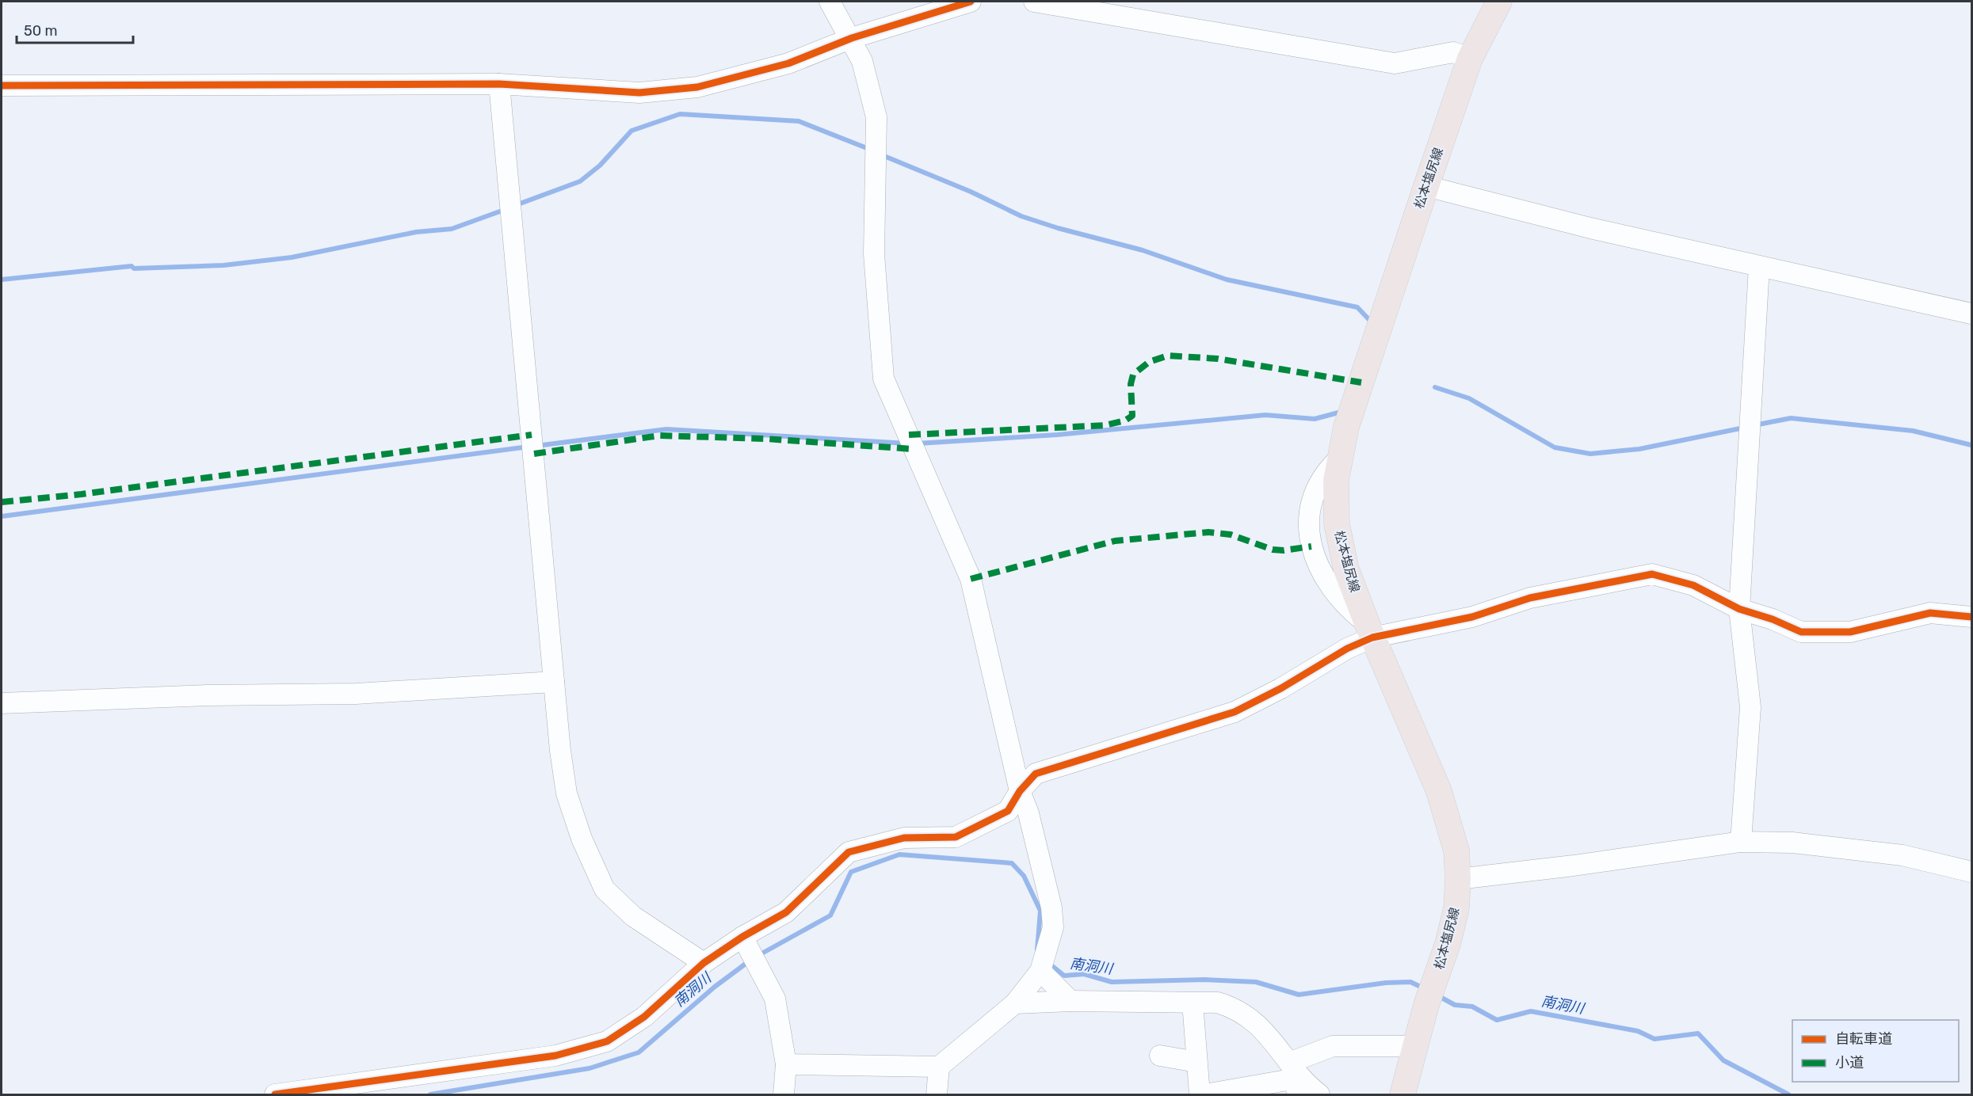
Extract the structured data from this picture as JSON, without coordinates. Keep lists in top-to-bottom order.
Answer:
{
  "streets": {
    "main road": ["松本塩尻線"]
  },
  "water": ["南洞川"],
  "legend": ["自転車道", "小道"],
  "scale_bar": "50 m"
}
